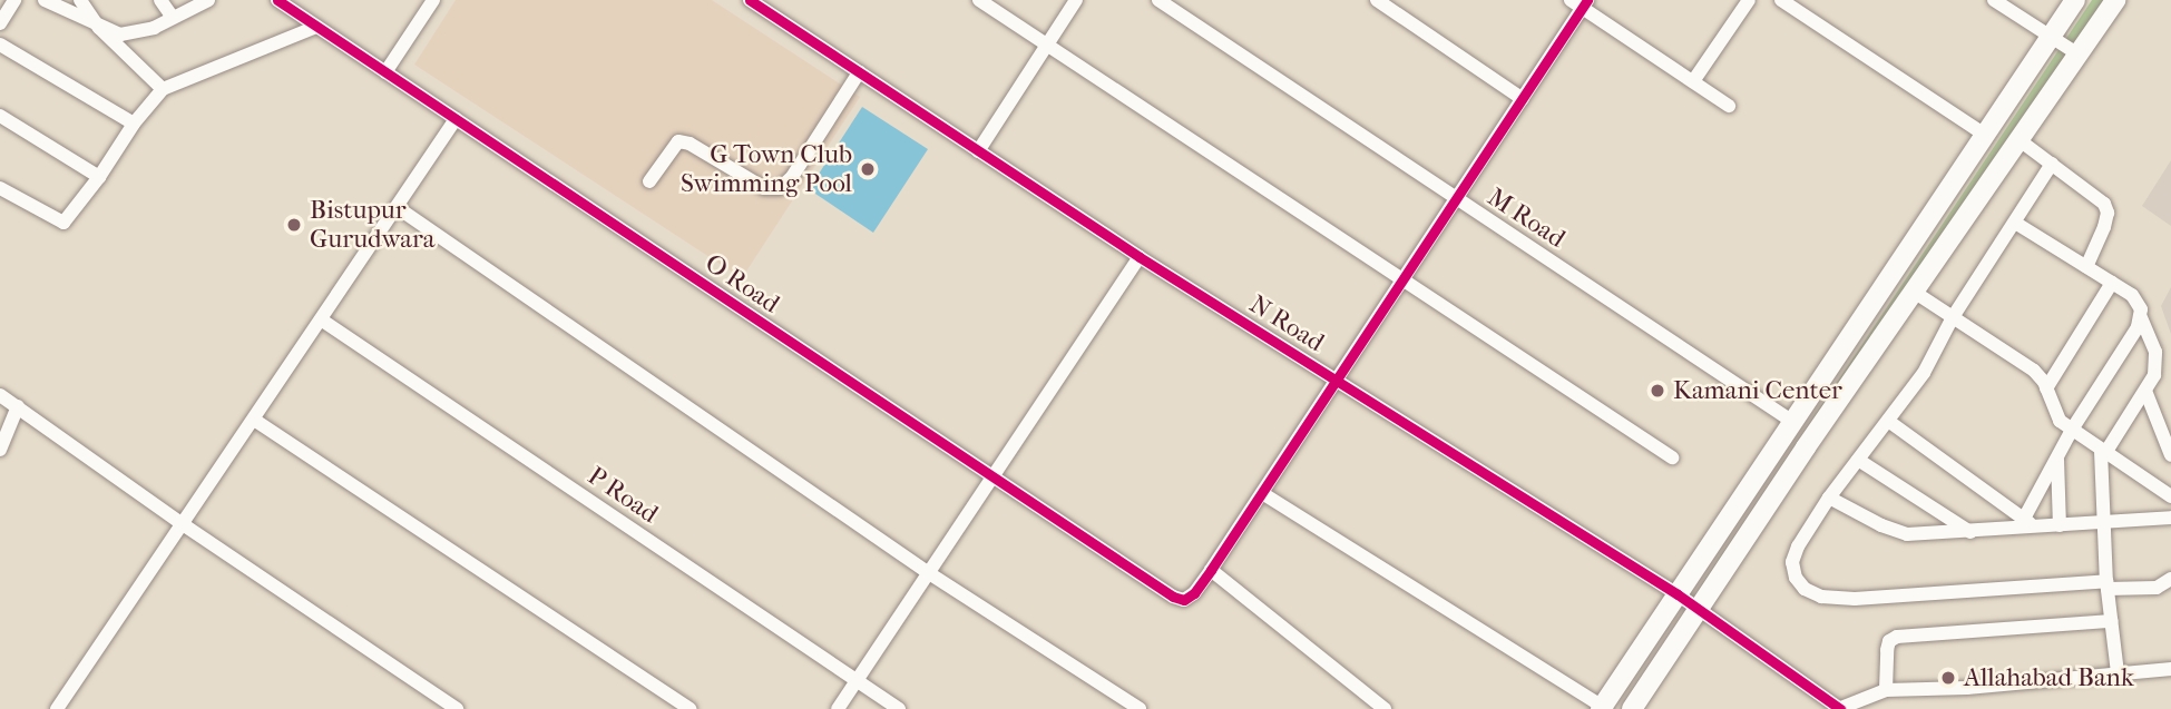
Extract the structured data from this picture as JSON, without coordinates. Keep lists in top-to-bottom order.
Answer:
{
  "streets": {
    "street": [
      "M Road",
      "O Road",
      "N Road",
      "P Road"
    ]
  },
  "places": [
    "G Town Club Swimming Pool",
    "Bistupur Gurudwara",
    "Kamani Center",
    "Allahabad Bank"
  ]
}
